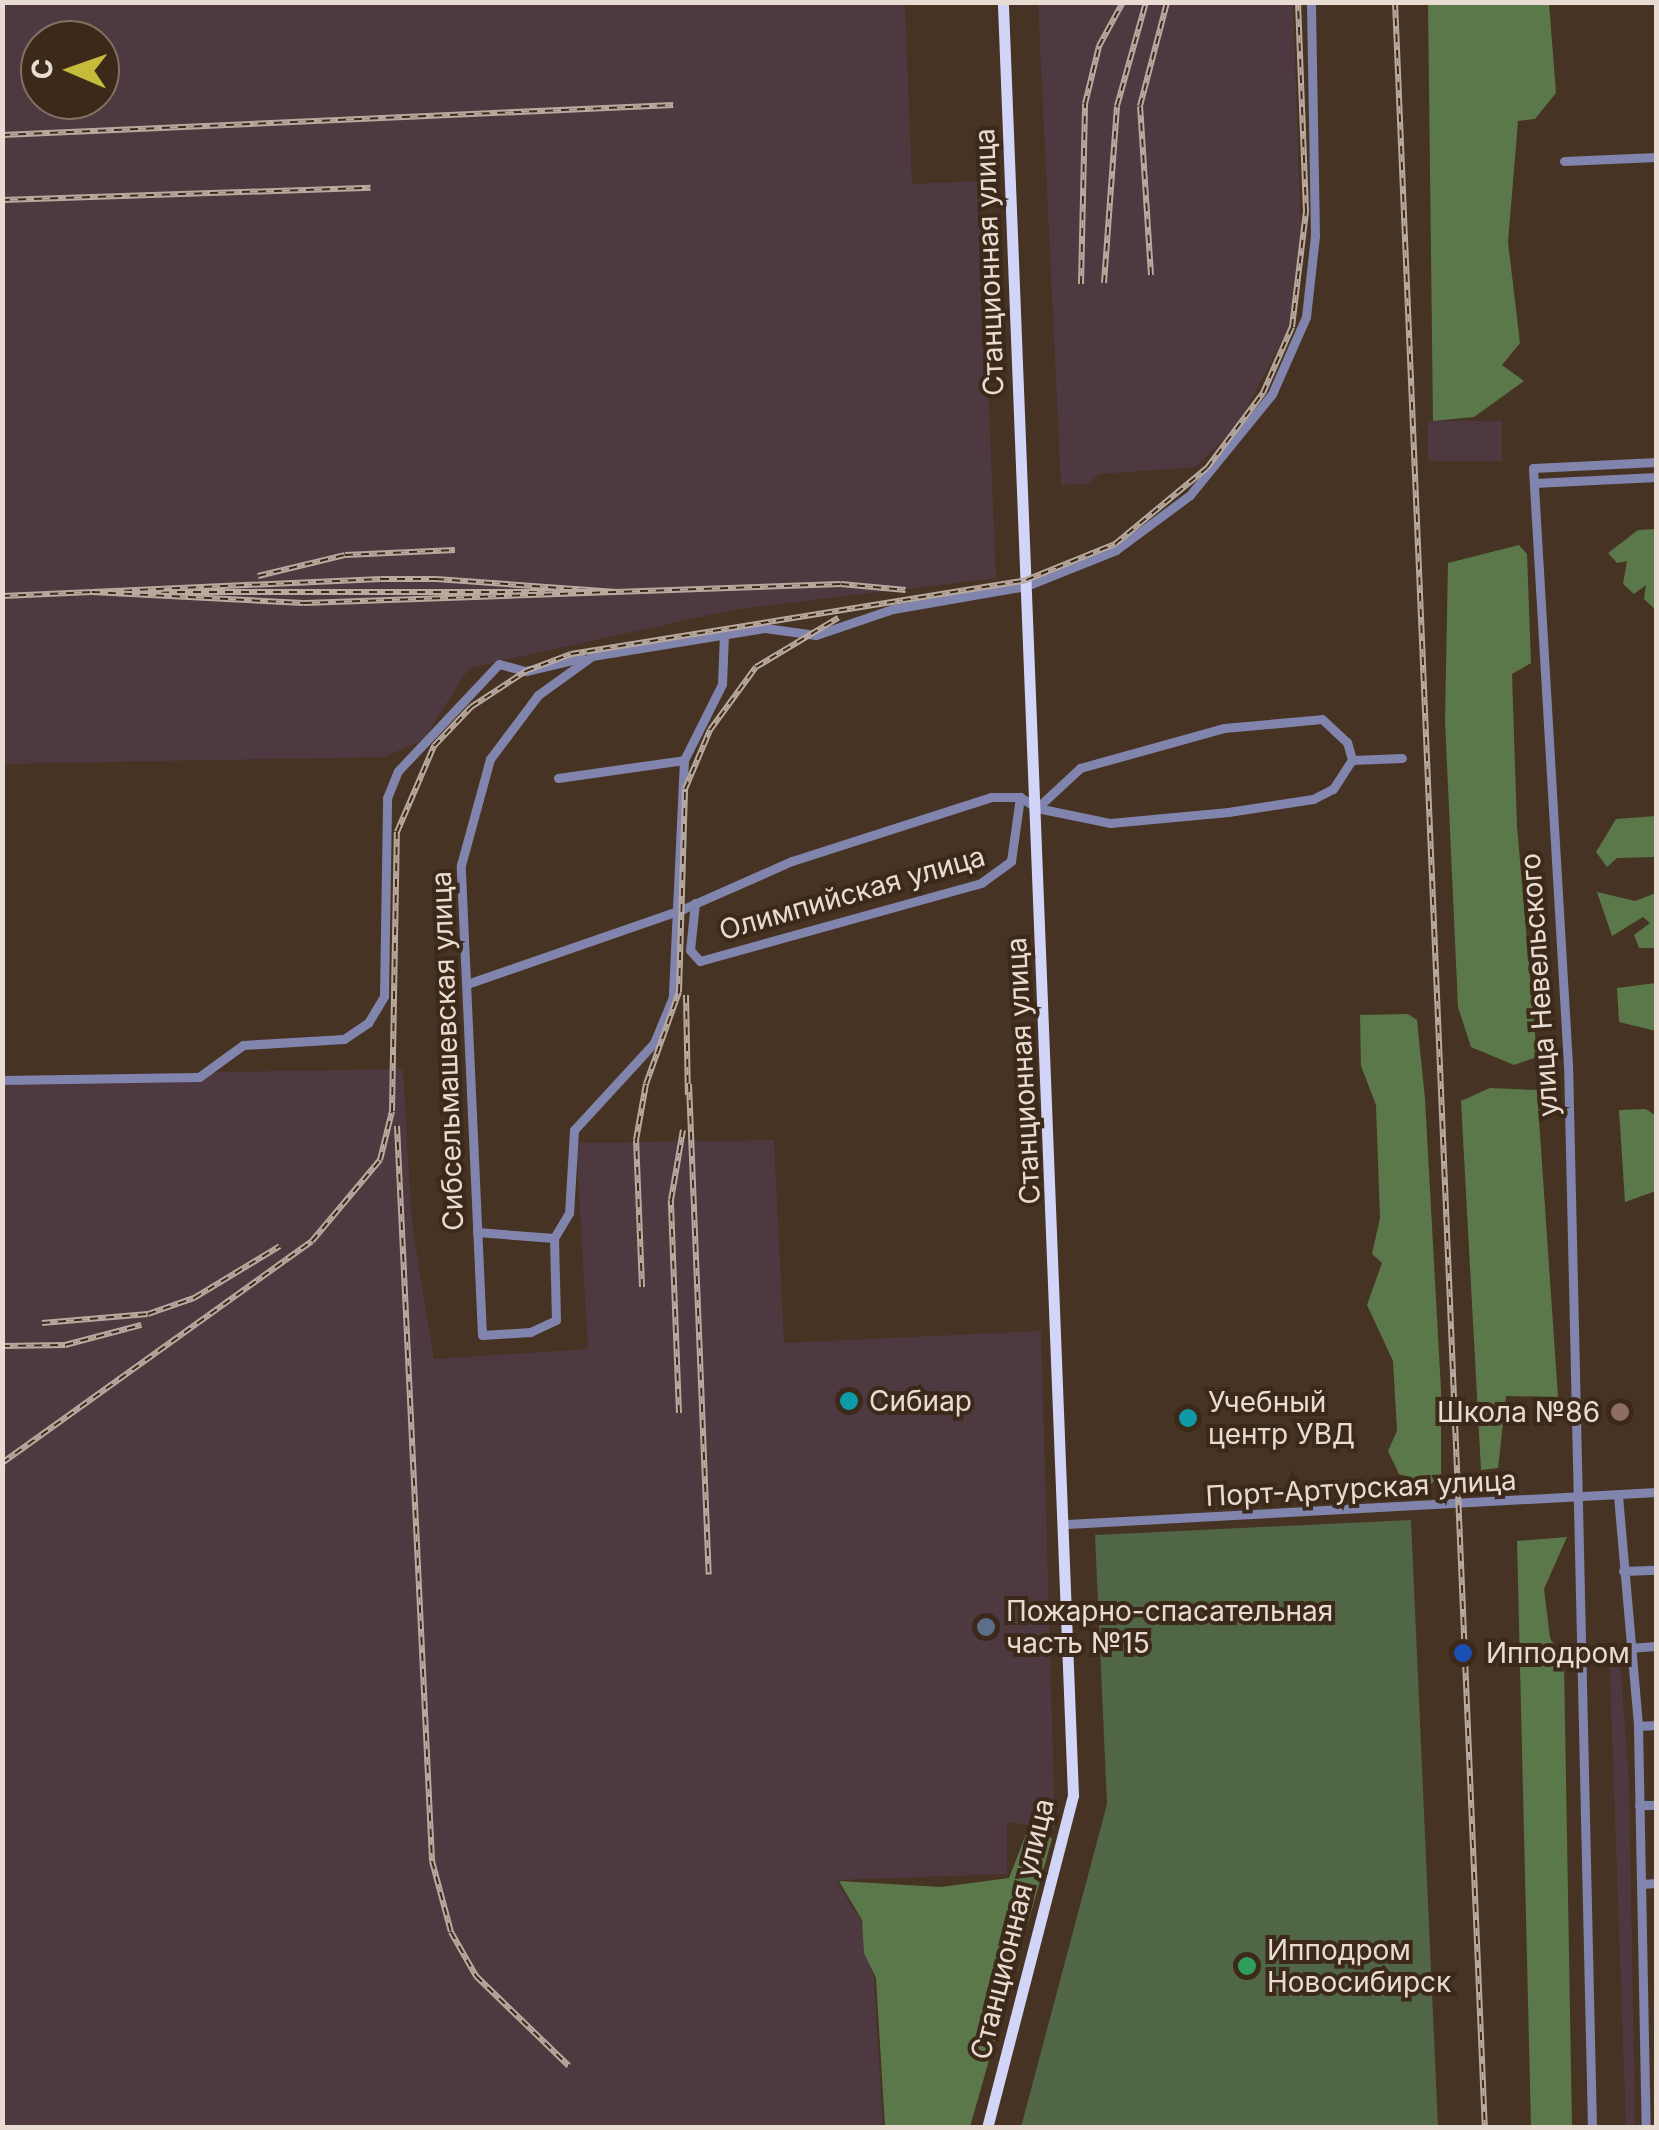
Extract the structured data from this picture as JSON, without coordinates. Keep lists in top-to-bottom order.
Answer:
{
  "streets": {
    "main road": ["Станционная улица"],
    "street": [
      "Олимпийская улица",
      "улица Невельского",
      "Сибсельмашевская улица",
      "Порт-Артурская улица"
    ]
  },
  "crossings": [
    ["Станционная улица", "Сибсельмашевская улица"],
    ["Станционная улица", "Порт-Артурская улица"],
    ["Олимпийская улица", "Сибсельмашевская улица"],
    ["улица Невельского", "Порт-Артурская улица"]
  ],
  "places": [
    "Сибиар",
    "Школа №86",
    "Учебный центр УВД",
    "Пожарно-спасательная часть №15",
    "Ипподром",
    "Ипподром Новосибирск"
  ],
  "north": "left"
}
